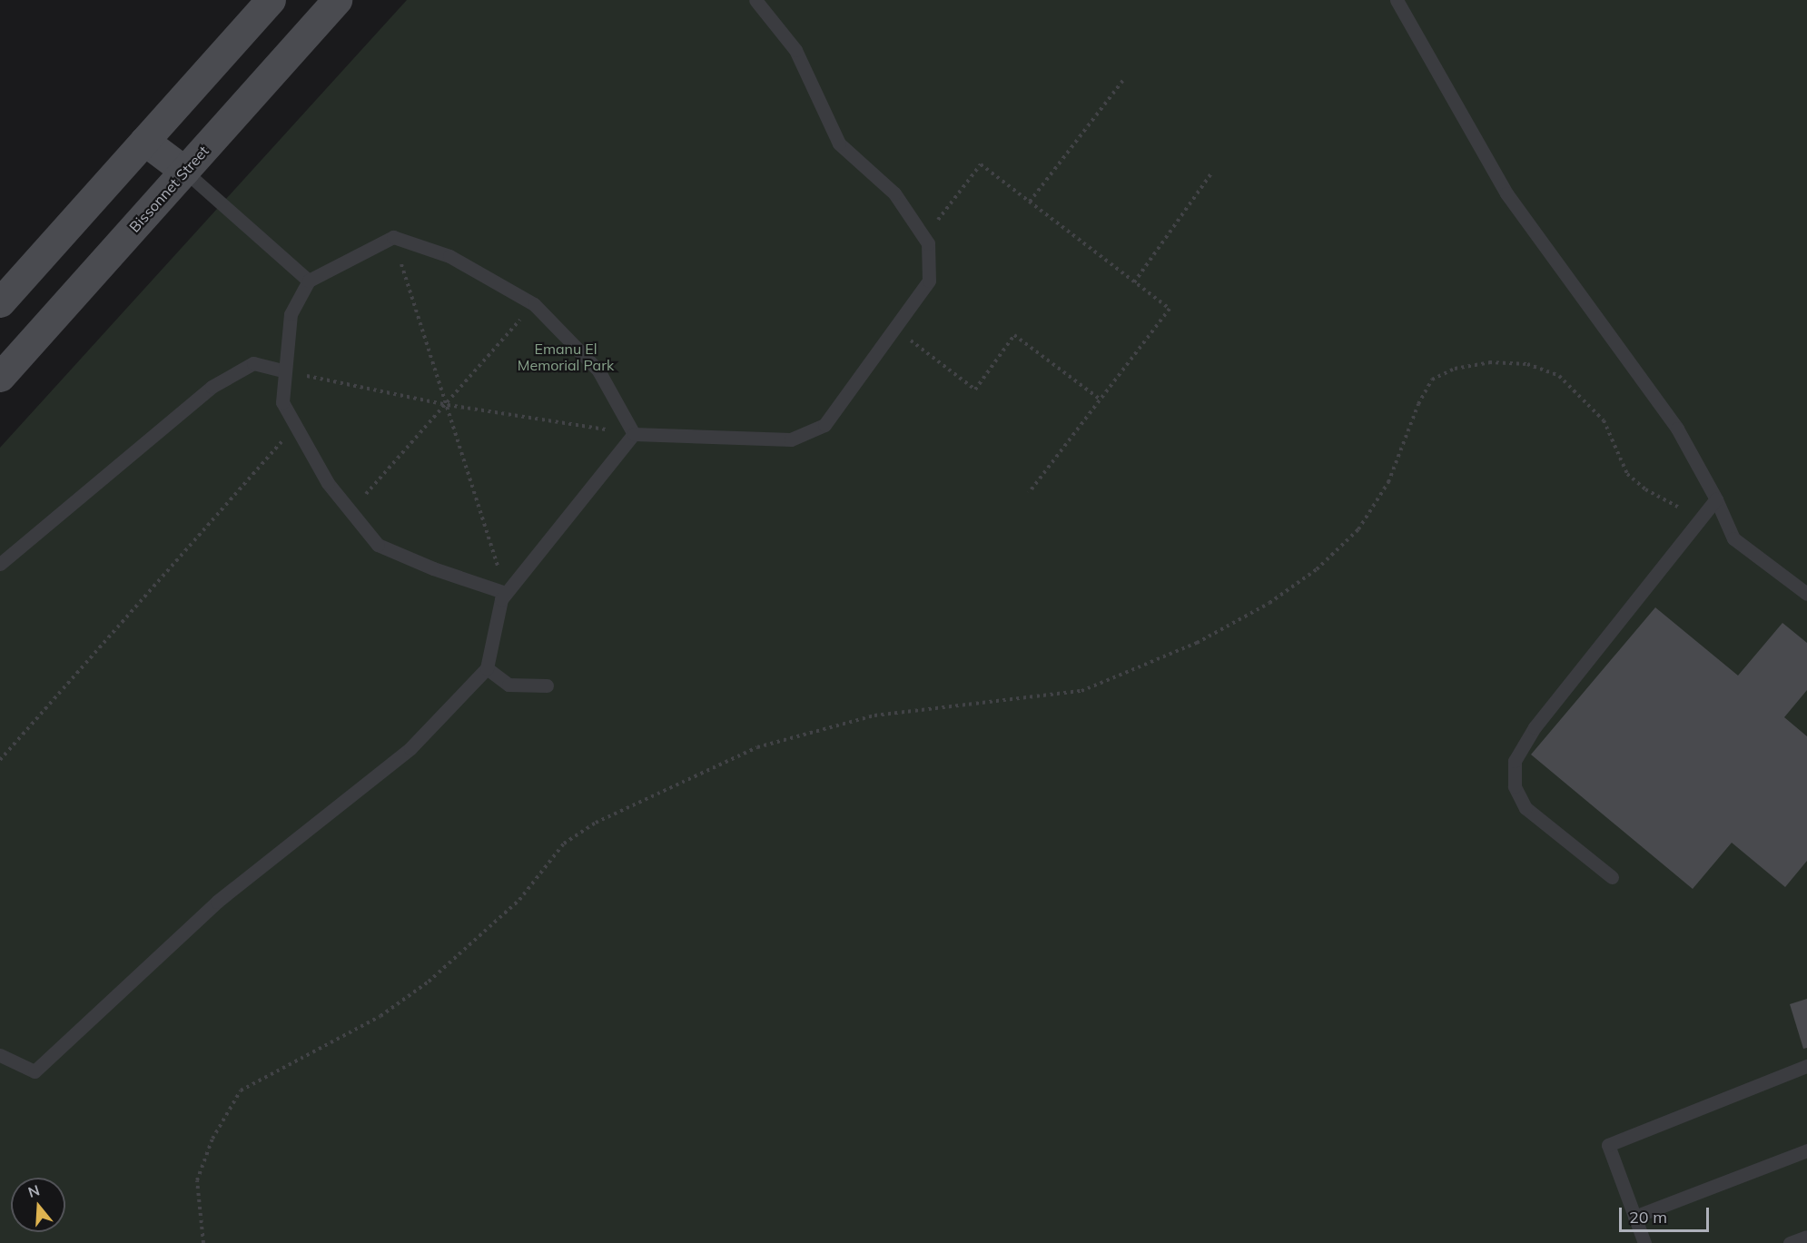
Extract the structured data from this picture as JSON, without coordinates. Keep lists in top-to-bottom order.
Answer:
{
  "streets": {
    "main road": ["Bissonnet Street"]
  },
  "parks": ["Emanu El Memorial Park"],
  "scale_bar": "20 m",
  "north": "top"
}
